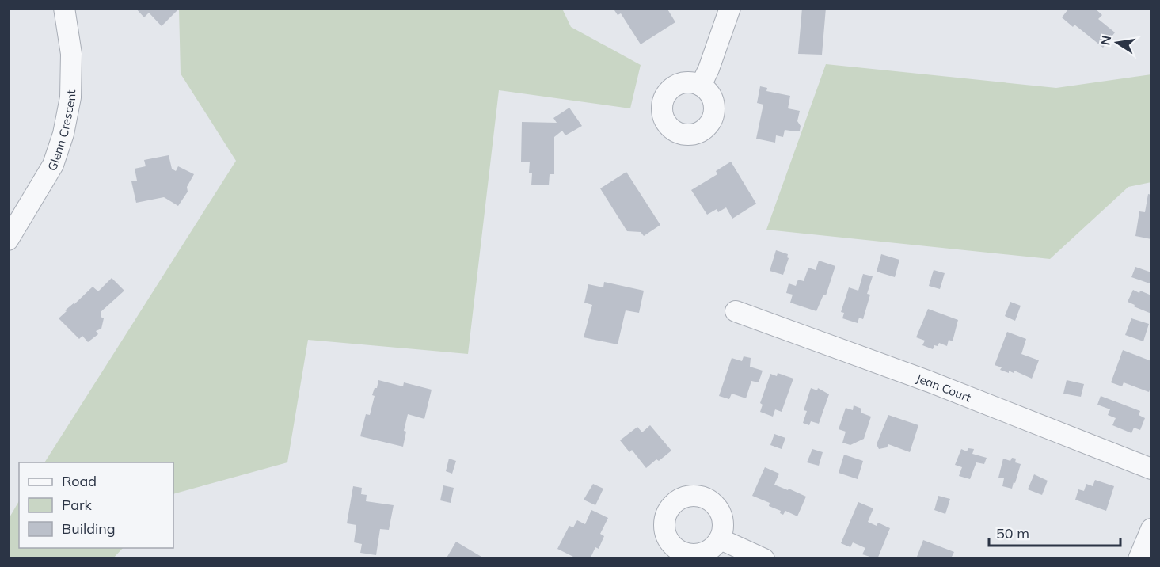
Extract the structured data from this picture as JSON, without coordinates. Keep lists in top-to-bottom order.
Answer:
{
  "streets": {
    "street": ["Glenn Crescent", "Jean Court"]
  },
  "legend": ["Road", "Park", "Building"],
  "scale_bar": "50 m",
  "north": "left"
}
